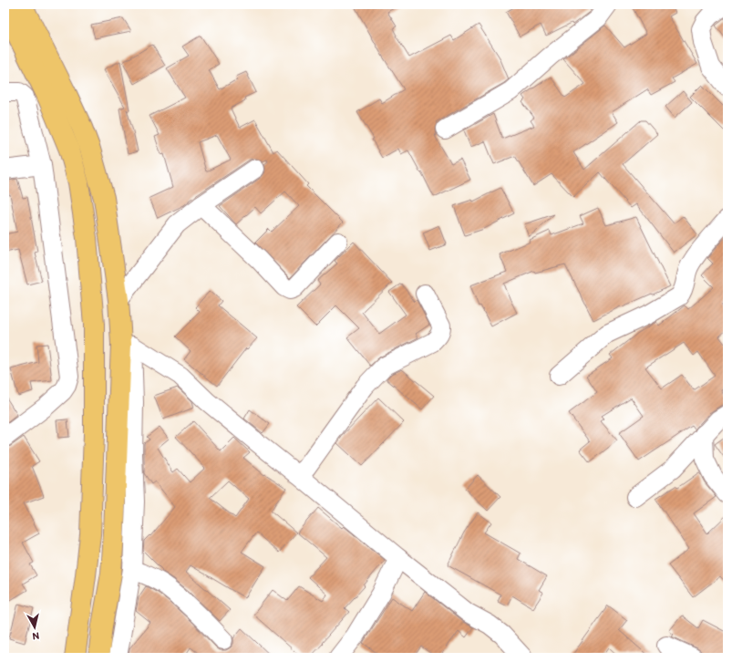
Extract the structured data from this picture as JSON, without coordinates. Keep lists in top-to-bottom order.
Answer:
{
  "north": "bottom"
}
